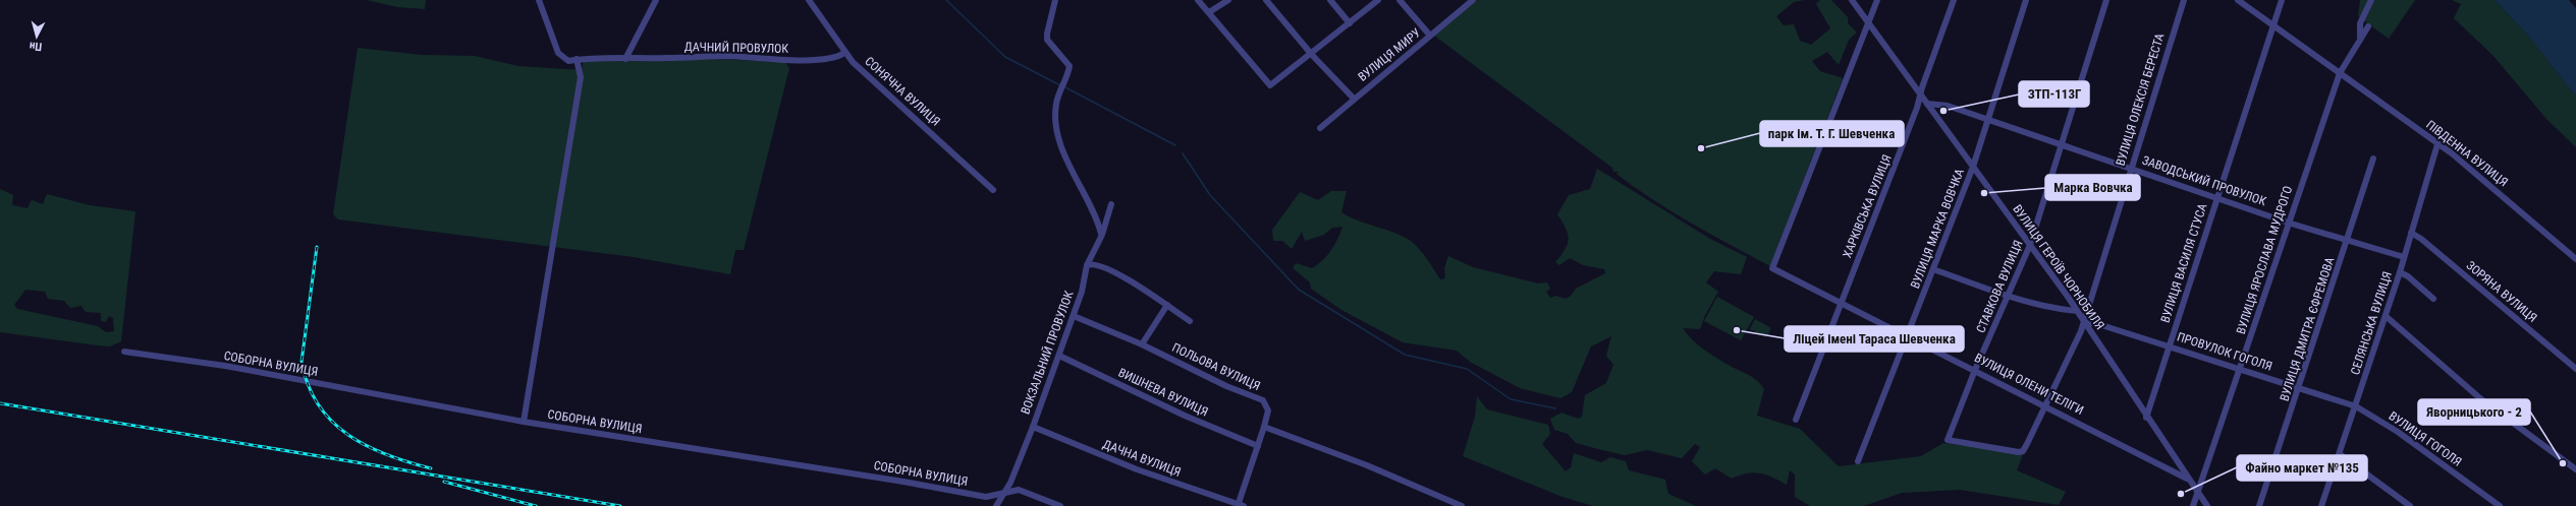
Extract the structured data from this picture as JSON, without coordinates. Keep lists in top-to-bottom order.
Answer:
{
  "streets": {
    "street": [
      "ДАЧНИЙ ПРОВУЛОК",
      "ВУЛИЦЯ МИРУ",
      "СОНЯЧНА ВУЛИЦЯ",
      "ВУЛИЦЯ ОЛЕКСІЯ БЕРЕСТА",
      "ПІВДЕННА ВУЛИЦЯ",
      "ЗАВОДСЬКИЙ ПРОВУЛОК",
      "ХАРКІВСЬКА ВУЛИЦЯ",
      "ВУЛИЦЯ МАРКА ВОВЧКА",
      "ВУЛИЦЯ ЯРОСЛАВА МУДРОГО",
      "ВУЛИЦЯ ВАСИЛЯ СТУСА",
      "ВУЛИЦЯ ГЕРОЇВ ЧОРНОБИЛЯ",
      "СТАВКОВА ВУЛИЦЯ",
      "ЗОРЯНА ВУЛИЦЯ",
      "СЕЛЯНСЬКА ВУЛИЦЯ",
      "ВУЛИЦЯ ДМИТРА ЄФРЕМОВА",
      "ПРОВУЛОК ГОГОЛЯ",
      "ВОКЗАЛЬНИЙ ПРОВУЛОК",
      "СОБОРНА ВУЛИЦЯ",
      "ПОЛЬОВА ВУЛИЦЯ",
      "ВУЛИЦЯ ОЛЕНИ ТЕЛІГИ",
      "ВИШНЕВА ВУЛИЦЯ",
      "ВУЛИЦЯ ГОГОЛЯ",
      "ДАЧНА ВУЛИЦЯ"
    ]
  },
  "crossings": [
    ["ДАЧНИЙ ПРОВУЛОК", "СОНЯЧНА ВУЛИЦЯ"],
    ["ВУЛИЦЯ ОЛЕКСІЯ БЕРЕСТА", "ЗАВОДСЬКИЙ ПРОВУЛОК"],
    ["ВУЛИЦЯ ОЛЕКСІЯ БЕРЕСТА", "ВУЛИЦЯ ГЕРОЇВ ЧОРНОБИЛЯ"],
    ["ВУЛИЦЯ ОЛЕКСІЯ БЕРЕСТА", "СТАВКОВА ВУЛИЦЯ"],
    ["ВУЛИЦЯ ОЛЕКСІЯ БЕРЕСТА", "ПРОВУЛОК ГОГОЛЯ"],
    ["ВУЛИЦЯ ОЛЕКСІЯ БЕРЕСТА", "ВУЛИЦЯ ОЛЕНИ ТЕЛІГИ"],
    ["ПІВДЕННА ВУЛИЦЯ", "ВУЛИЦЯ ЯРОСЛАВА МУДРОГО"],
    ["ПІВДЕННА ВУЛИЦЯ", "ВУЛИЦЯ ВАСИЛЯ СТУСА"],
    ["ПІВДЕННА ВУЛИЦЯ", "СЕЛЯНСЬКА ВУЛИЦЯ"],
    ["ЗАВОДСЬКИЙ ПРОВУЛОК", "ВУЛИЦЯ МАРКА ВОВЧКА"],
    ["ЗАВОДСЬКИЙ ПРОВУЛОК", "ВУЛИЦЯ ЯРОСЛАВА МУДРОГО"],
    ["ЗАВОДСЬКИЙ ПРОВУЛОК", "ВУЛИЦЯ ВАСИЛЯ СТУСА"],
    ["ЗАВОДСЬКИЙ ПРОВУЛОК", "ВУЛИЦЯ ГЕРОЇВ ЧОРНОБИЛЯ"],
    ["ЗАВОДСЬКИЙ ПРОВУЛОК", "СТАВКОВА ВУЛИЦЯ"],
    ["ЗАВОДСЬКИЙ ПРОВУЛОК", "СЕЛЯНСЬКА ВУЛИЦЯ"],
    ["ЗАВОДСЬКИЙ ПРОВУЛОК", "ВУЛИЦЯ ДМИТРА ЄФРЕМОВА"],
    ["ХАРКІВСЬКА ВУЛИЦЯ", "ВУЛИЦЯ ГЕРОЇВ ЧОРНОБИЛЯ"],
    ["ХАРКІВСЬКА ВУЛИЦЯ", "ВУЛИЦЯ ОЛЕНИ ТЕЛІГИ"],
    ["ВУЛИЦЯ МАРКА ВОВЧКА", "ВУЛИЦЯ ГЕРОЇВ ЧОРНОБИЛЯ"],
    ["ВУЛИЦЯ МАРКА ВОВЧКА", "ВУЛИЦЯ ОЛЕНИ ТЕЛІГИ"],
    ["ВУЛИЦЯ ЯРОСЛАВА МУДРОГО", "ВУЛИЦЯ ГЕРОЇВ ЧОРНОБИЛЯ"],
    ["ВУЛИЦЯ ЯРОСЛАВА МУДРОГО", "ПРОВУЛОК ГОГОЛЯ"],
    ["ВУЛИЦЯ ВАСИЛЯ СТУСА", "ВУЛИЦЯ ГЕРОЇВ ЧОРНОБИЛЯ"],
    ["ВУЛИЦЯ ВАСИЛЯ СТУСА", "ПРОВУЛОК ГОГОЛЯ"],
    ["ВУЛИЦЯ ГЕРОЇВ ЧОРНОБИЛЯ", "СТАВКОВА ВУЛИЦЯ"],
    ["ВУЛИЦЯ ГЕРОЇВ ЧОРНОБИЛЯ", "ПРОВУЛОК ГОГОЛЯ"],
    ["ВУЛИЦЯ ГЕРОЇВ ЧОРНОБИЛЯ", "ВУЛИЦЯ ОЛЕНИ ТЕЛІГИ"],
    ["СТАВКОВА ВУЛИЦЯ", "ВУЛИЦЯ ОЛЕНИ ТЕЛІГИ"],
    ["ЗОРЯНА ВУЛИЦЯ", "СЕЛЯНСЬКА ВУЛИЦЯ"],
    ["СЕЛЯНСЬКА ВУЛИЦЯ", "ПРОВУЛОК ГОГОЛЯ"],
    ["СЕЛЯНСЬКА ВУЛИЦЯ", "ВУЛИЦЯ ГОГОЛЯ"],
    ["ВУЛИЦЯ ДМИТРА ЄФРЕМОВА", "ПРОВУЛОК ГОГОЛЯ"],
    ["ПРОВУЛОК ГОГОЛЯ", "ВУЛИЦЯ ГОГОЛЯ"],
    ["ВОКЗАЛЬНИЙ ПРОВУЛОК", "СОБОРНА ВУЛИЦЯ"],
    ["ВОКЗАЛЬНИЙ ПРОВУЛОК", "ПОЛЬОВА ВУЛИЦЯ"],
    ["ВОКЗАЛЬНИЙ ПРОВУЛОК", "ВИШНЕВА ВУЛИЦЯ"],
    ["ВОКЗАЛЬНИЙ ПРОВУЛОК", "ДАЧНА ВУЛИЦЯ"]
  ],
  "places": [
    "ЗТП-113Г",
    "парк ім. Т. Г. Шевченка",
    "Марка Вовчка",
    "Ліцей імені Тараса Шевченка",
    "Яворницького - 2",
    "Файно маркет №135"
  ],
  "north": "bottom"
}
